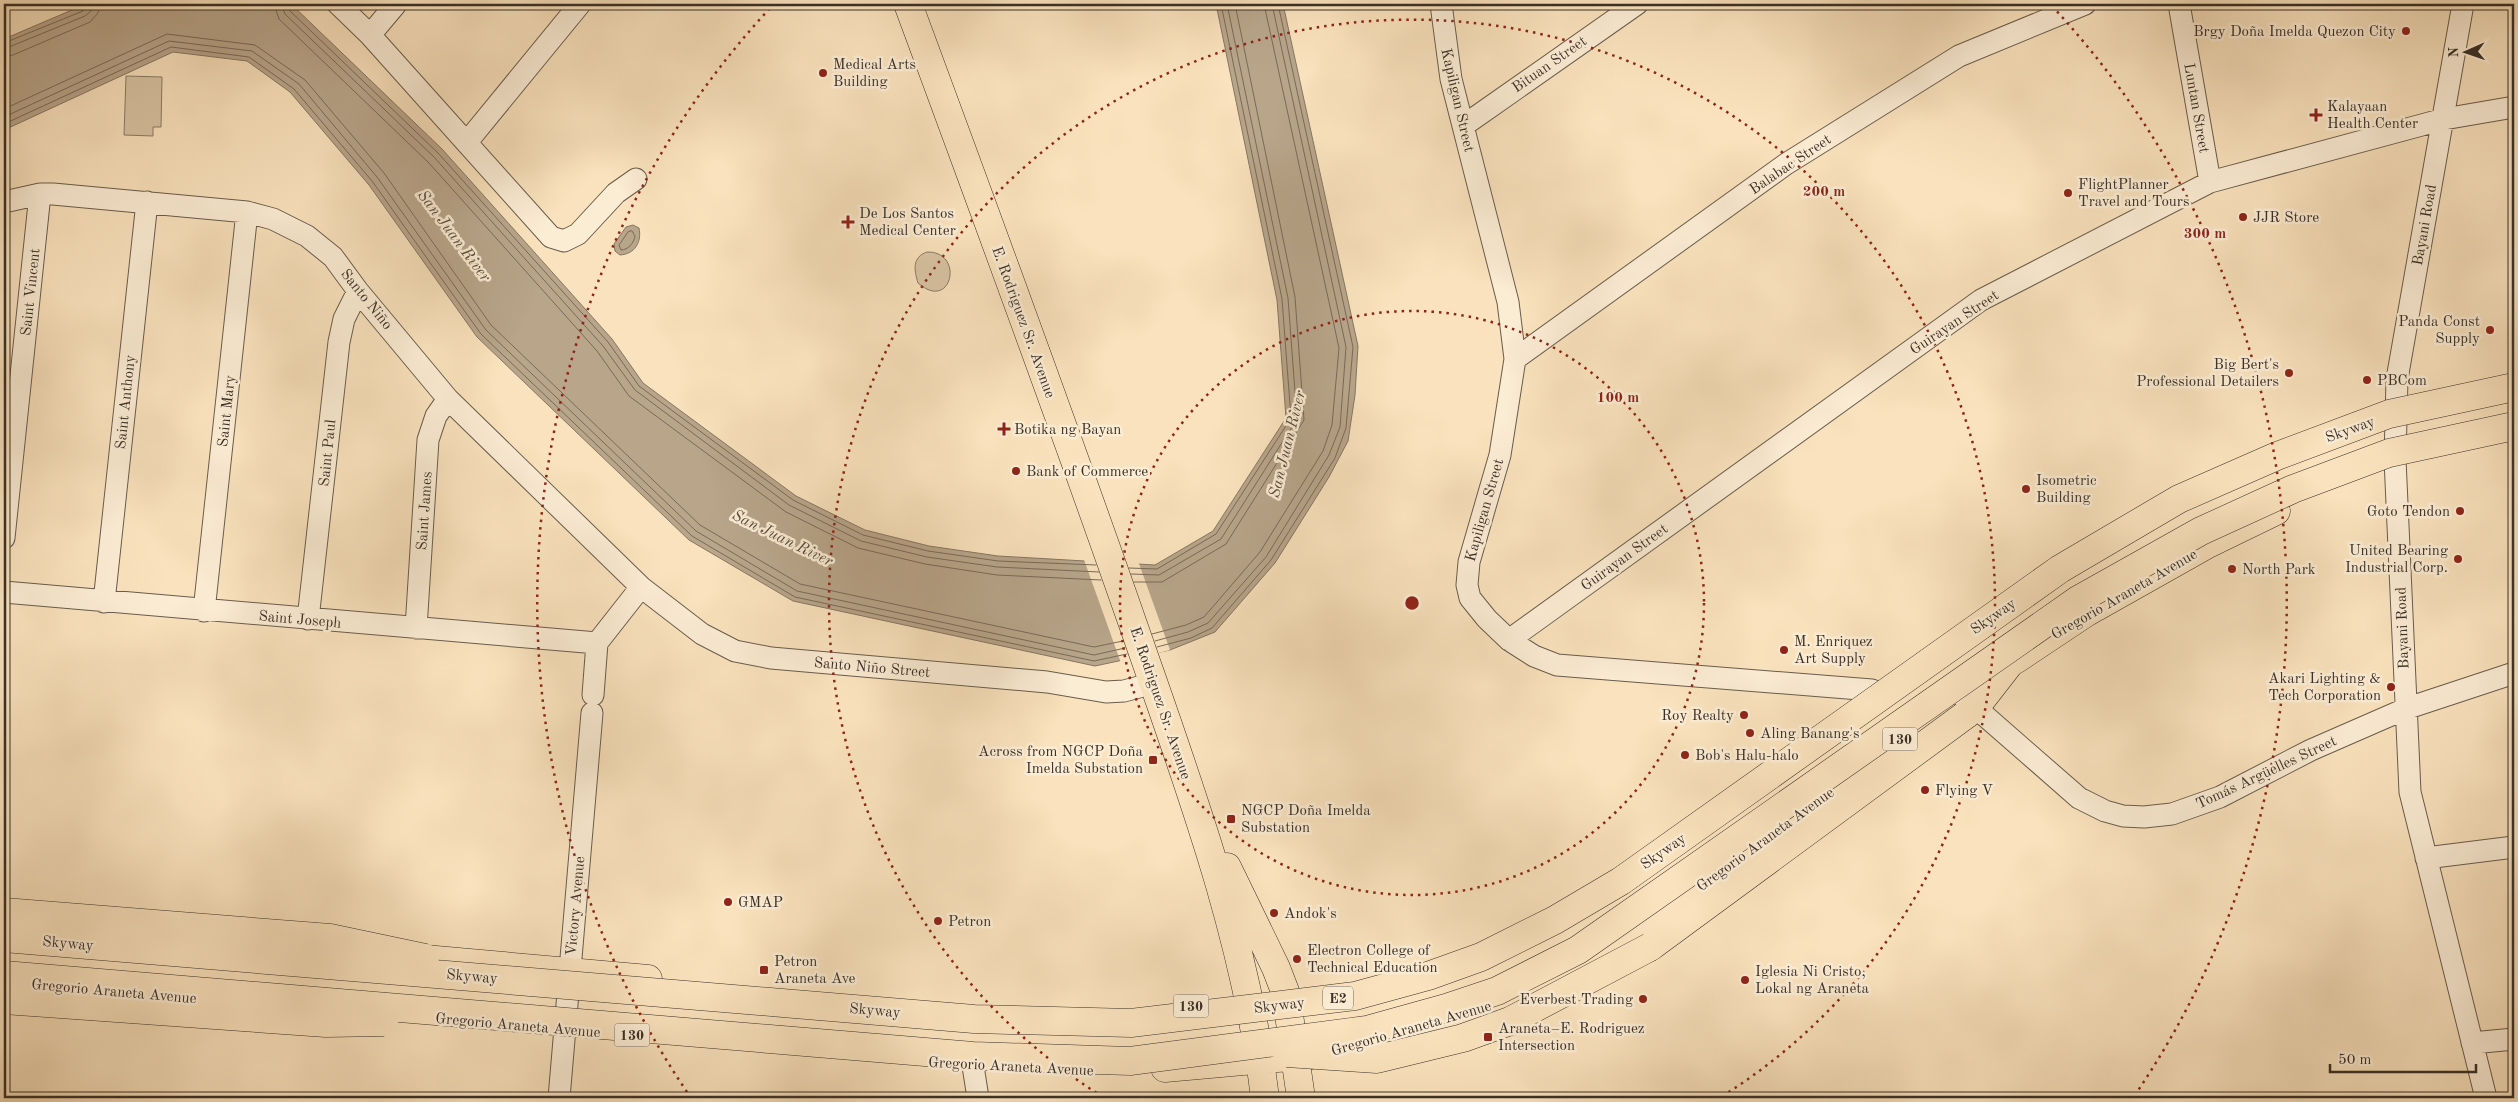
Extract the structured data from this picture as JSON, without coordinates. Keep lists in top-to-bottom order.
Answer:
{
  "streets": {
    "main road": [
      "E. Rodriguez Sr. Avenue",
      "Skyway",
      "Gregorio Araneta Avenue",
      "130",
      "E2"
    ],
    "street": [
      "Bituan Street",
      "Kapiligan Street",
      "Luntan Street",
      "Balabac Street",
      "Bayani Road",
      "Saint Vincent",
      "Santo Niño",
      "Guirayan Street",
      "Saint Anthony",
      "Saint Mary",
      "Saint Paul",
      "Saint James",
      "Saint Joseph",
      "Santo Niño Street",
      "Tomás Argüelles Street",
      "Victory Avenue"
    ]
  },
  "crossings": [
    ["Bituan Street", "Kapiligan Street"],
    ["Kapiligan Street", "Balabac Street"],
    ["Kapiligan Street", "Guirayan Street"],
    ["Kapiligan Street", "130"],
    ["Luntan Street", "Guirayan Street"],
    ["Bayani Road", "Guirayan Street"],
    ["Bayani Road", "Gregorio Araneta Avenue"],
    ["Bayani Road", "130"],
    ["Bayani Road", "Tomás Argüelles Street"],
    ["Saint Vincent", "Santo Niño"],
    ["Santo Niño", "Saint Anthony"],
    ["Santo Niño", "Saint Mary"],
    ["Santo Niño", "Saint Paul"],
    ["Santo Niño", "Saint James"],
    ["Santo Niño", "Santo Niño Street"],
    ["E. Rodriguez Sr. Avenue", "Gregorio Araneta Avenue"],
    ["E. Rodriguez Sr. Avenue", "Santo Niño Street"],
    ["E. Rodriguez Sr. Avenue", "130"],
    ["Saint Anthony", "Saint Joseph"],
    ["Saint Mary", "Saint Joseph"],
    ["Saint Paul", "Saint Joseph"],
    ["Saint James", "Saint Joseph"],
    ["Gregorio Araneta Avenue", "Tomás Argüelles Street"],
    ["Gregorio Araneta Avenue", "Victory Avenue"],
    ["Saint Joseph", "Victory Avenue"],
    ["130", "Victory Avenue"]
  ],
  "water": ["San Juan River"],
  "places": {
    "other": [
      "Brgy Doña Imelda Quezon City",
      "Medical Arts Building",
      "FlightPlanner Travel and Tours",
      "JJR Store",
      "Panda Const Supply",
      "Big Bert's Professional Detailers",
      "PBCom",
      "Bank of Commerce",
      "Isometric Building",
      "Goto Tendon",
      "United Bearing Industrial Corp.",
      "North Park",
      "M. Enriquez Art Supply",
      "Akari Lighting & Tech Corporation",
      "Roy Realty",
      "Aling Banang's",
      "Bob's Halu-halo",
      "Flying V",
      "GMAP",
      "Andok's",
      "Petron",
      "Electron College of Technical Education",
      "Iglesia Ni Cristo, Lokal ng Araneta",
      "Everbest Trading"
    ],
    "health": ["Kalayaan Health Center", "De Los Santos Medical Center", "Botika ng Bayan"],
    "transit": [
      "Across from NGCP Doña Imelda Substation",
      "NGCP Doña Imelda Substation",
      "Petron Araneta Ave",
      "Araneta–E. Rodriguez Intersection"
    ]
  },
  "scale_bar": "50 m",
  "north": "left",
  "rings": ["200 m", "300 m", "100 m"]
}
